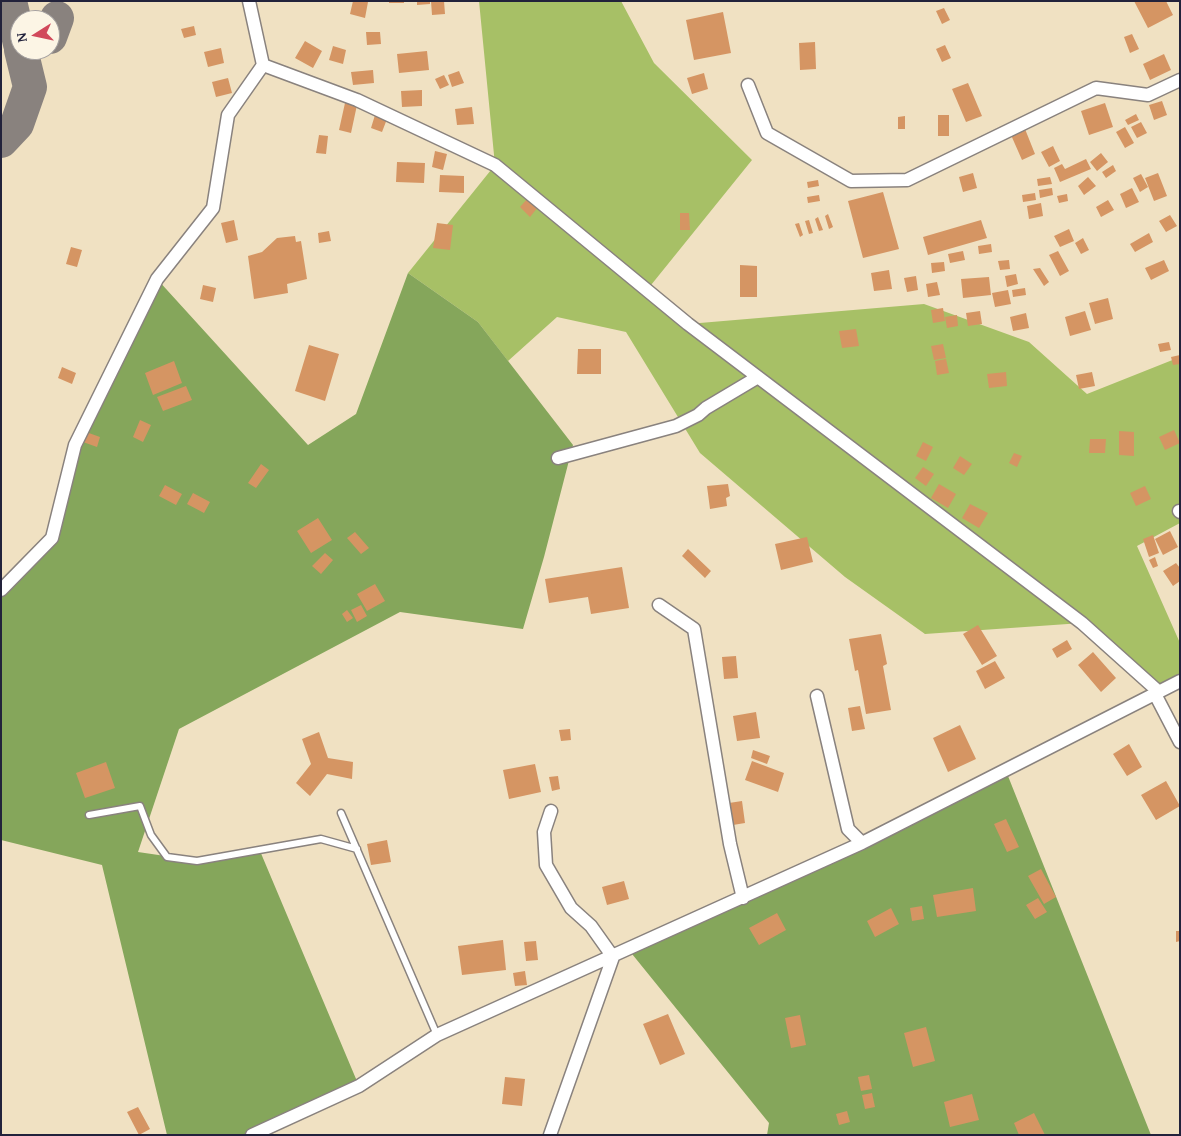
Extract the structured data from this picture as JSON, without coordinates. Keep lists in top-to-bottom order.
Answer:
{
  "north": "left"
}
